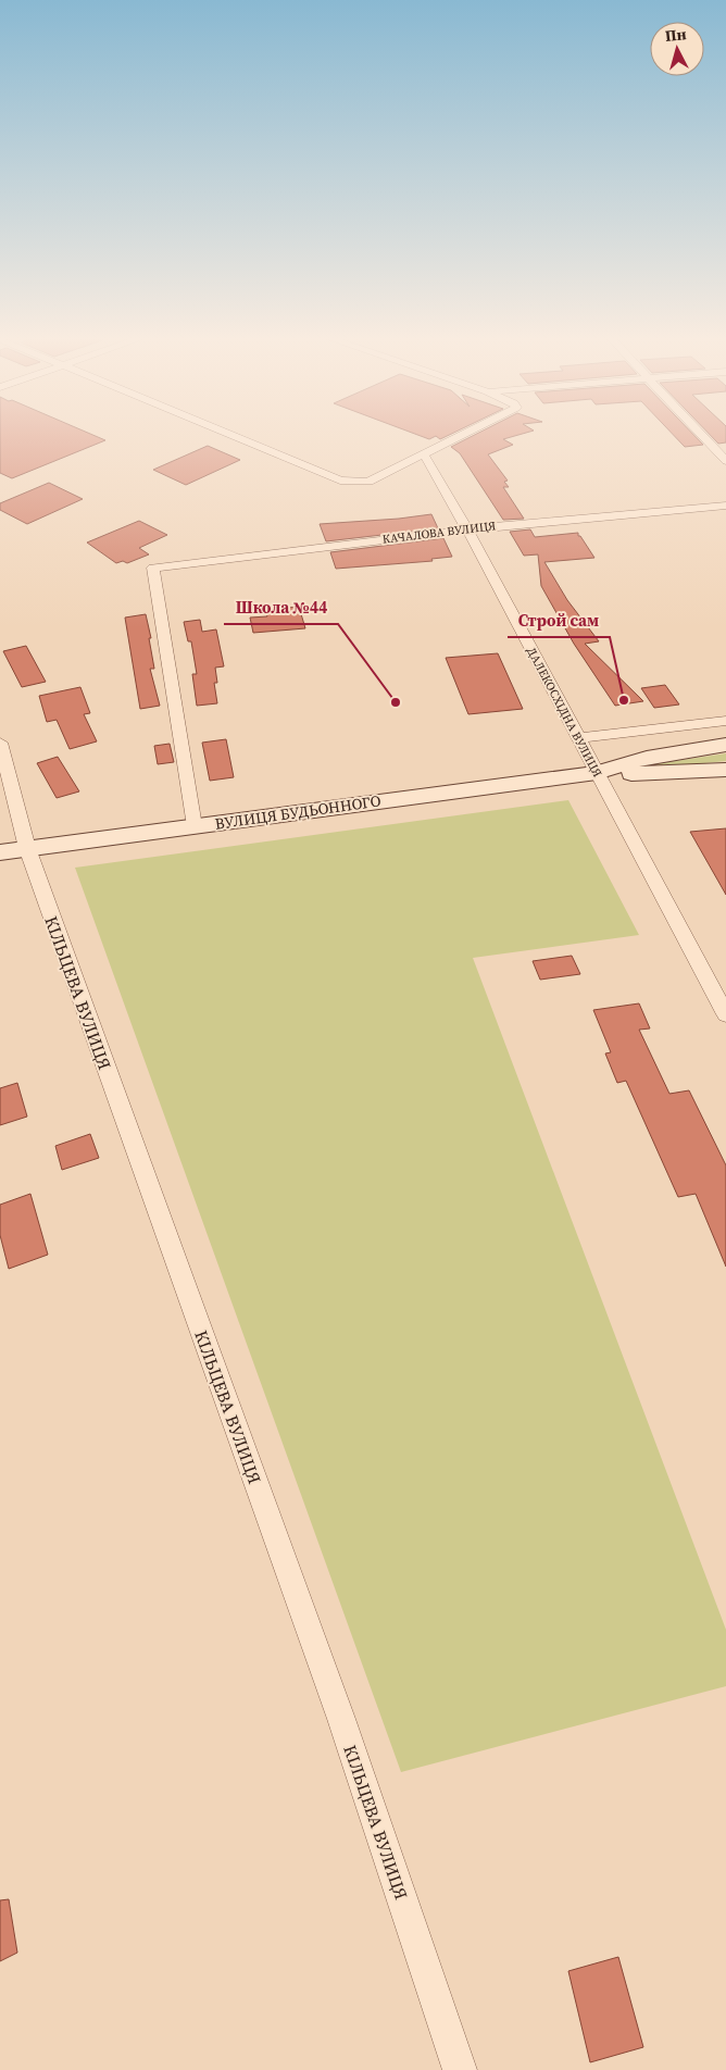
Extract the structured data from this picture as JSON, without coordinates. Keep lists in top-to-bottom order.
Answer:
{
  "streets": {
    "main road": ["ВУЛИЦЯ БУДЬОННОГО"],
    "street": ["КАЧАЛОВА ВУЛИЦЯ", "ДАЛЕКОСХІДНА ВУЛИЦЯ", "КІЛЬЦЕВА ВУЛИЦЯ"]
  },
  "crossings": [
    ["КАЧАЛОВА ВУЛИЦЯ", "ДАЛЕКОСХІДНА ВУЛИЦЯ"],
    ["КАЧАЛОВА ВУЛИЦЯ", "ВУЛИЦЯ БУДЬОННОГО"],
    ["ДАЛЕКОСХІДНА ВУЛИЦЯ", "ВУЛИЦЯ БУДЬОННОГО"],
    ["ВУЛИЦЯ БУДЬОННОГО", "КІЛЬЦЕВА ВУЛИЦЯ"]
  ],
  "places": ["Строй сам", "Школа №44"],
  "north": "top"
}
